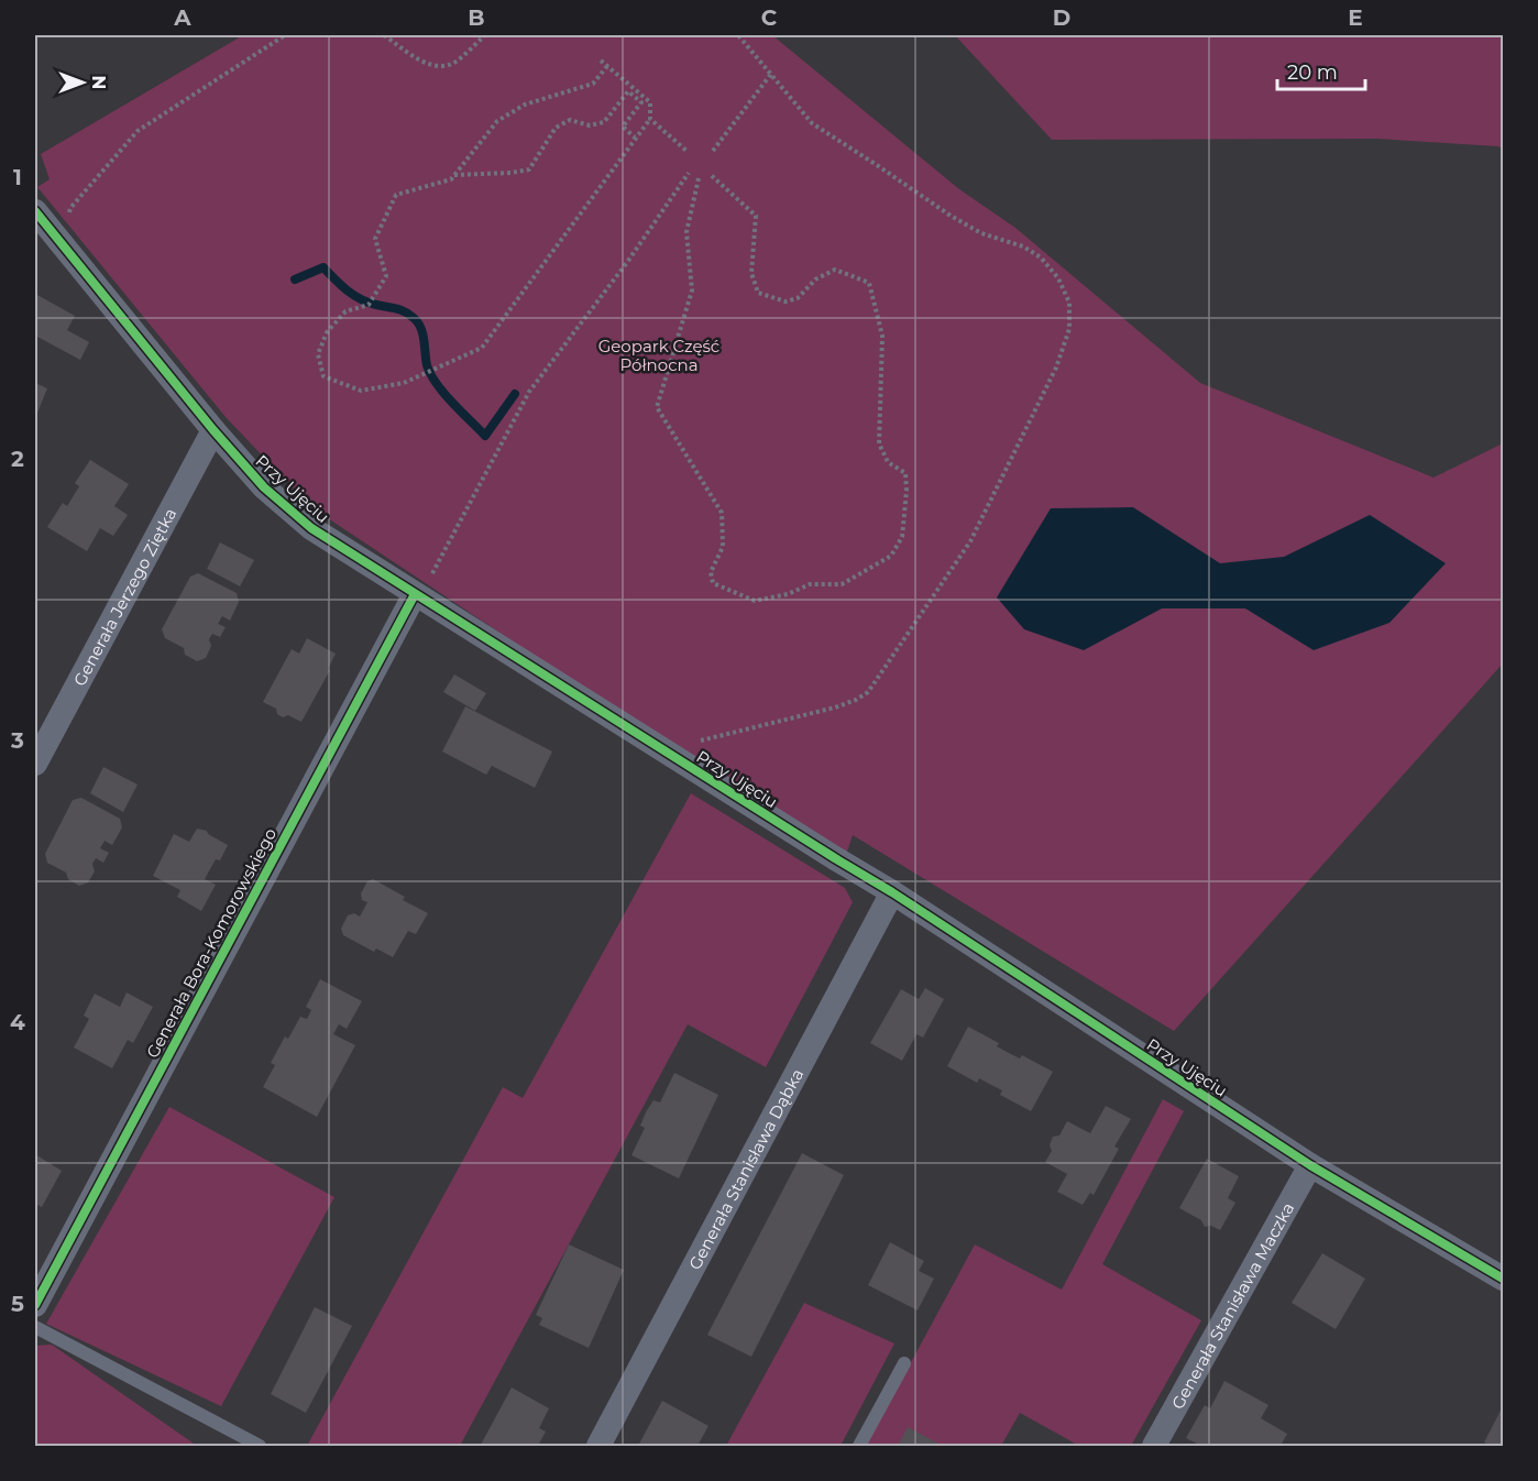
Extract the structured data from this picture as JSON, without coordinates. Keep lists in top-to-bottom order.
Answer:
{
  "streets": {
    "street": [
      "Przy Ujęciu",
      "Generała Jerzego Ziętka",
      "Generała Bora-Komorowskiego",
      "Generała Stanisława Dąbka",
      "Generała Stanisława Maczka"
    ]
  },
  "crossings": [
    ["Przy Ujęciu", "Generała Jerzego Ziętka"],
    ["Przy Ujęciu", "Generała Bora-Komorowskiego"],
    ["Przy Ujęciu", "Generała Stanisława Dąbka"],
    ["Przy Ujęciu", "Generała Stanisława Maczka"]
  ],
  "parks": ["Geopark Część Północna"],
  "scale_bar": "20 m",
  "north": "right",
  "grid": {
    "columns": [
      "A",
      "B",
      "C",
      "D",
      "E"
    ],
    "rows": [
      "1",
      "2",
      "3",
      "4",
      "5"
    ]
  }
}
